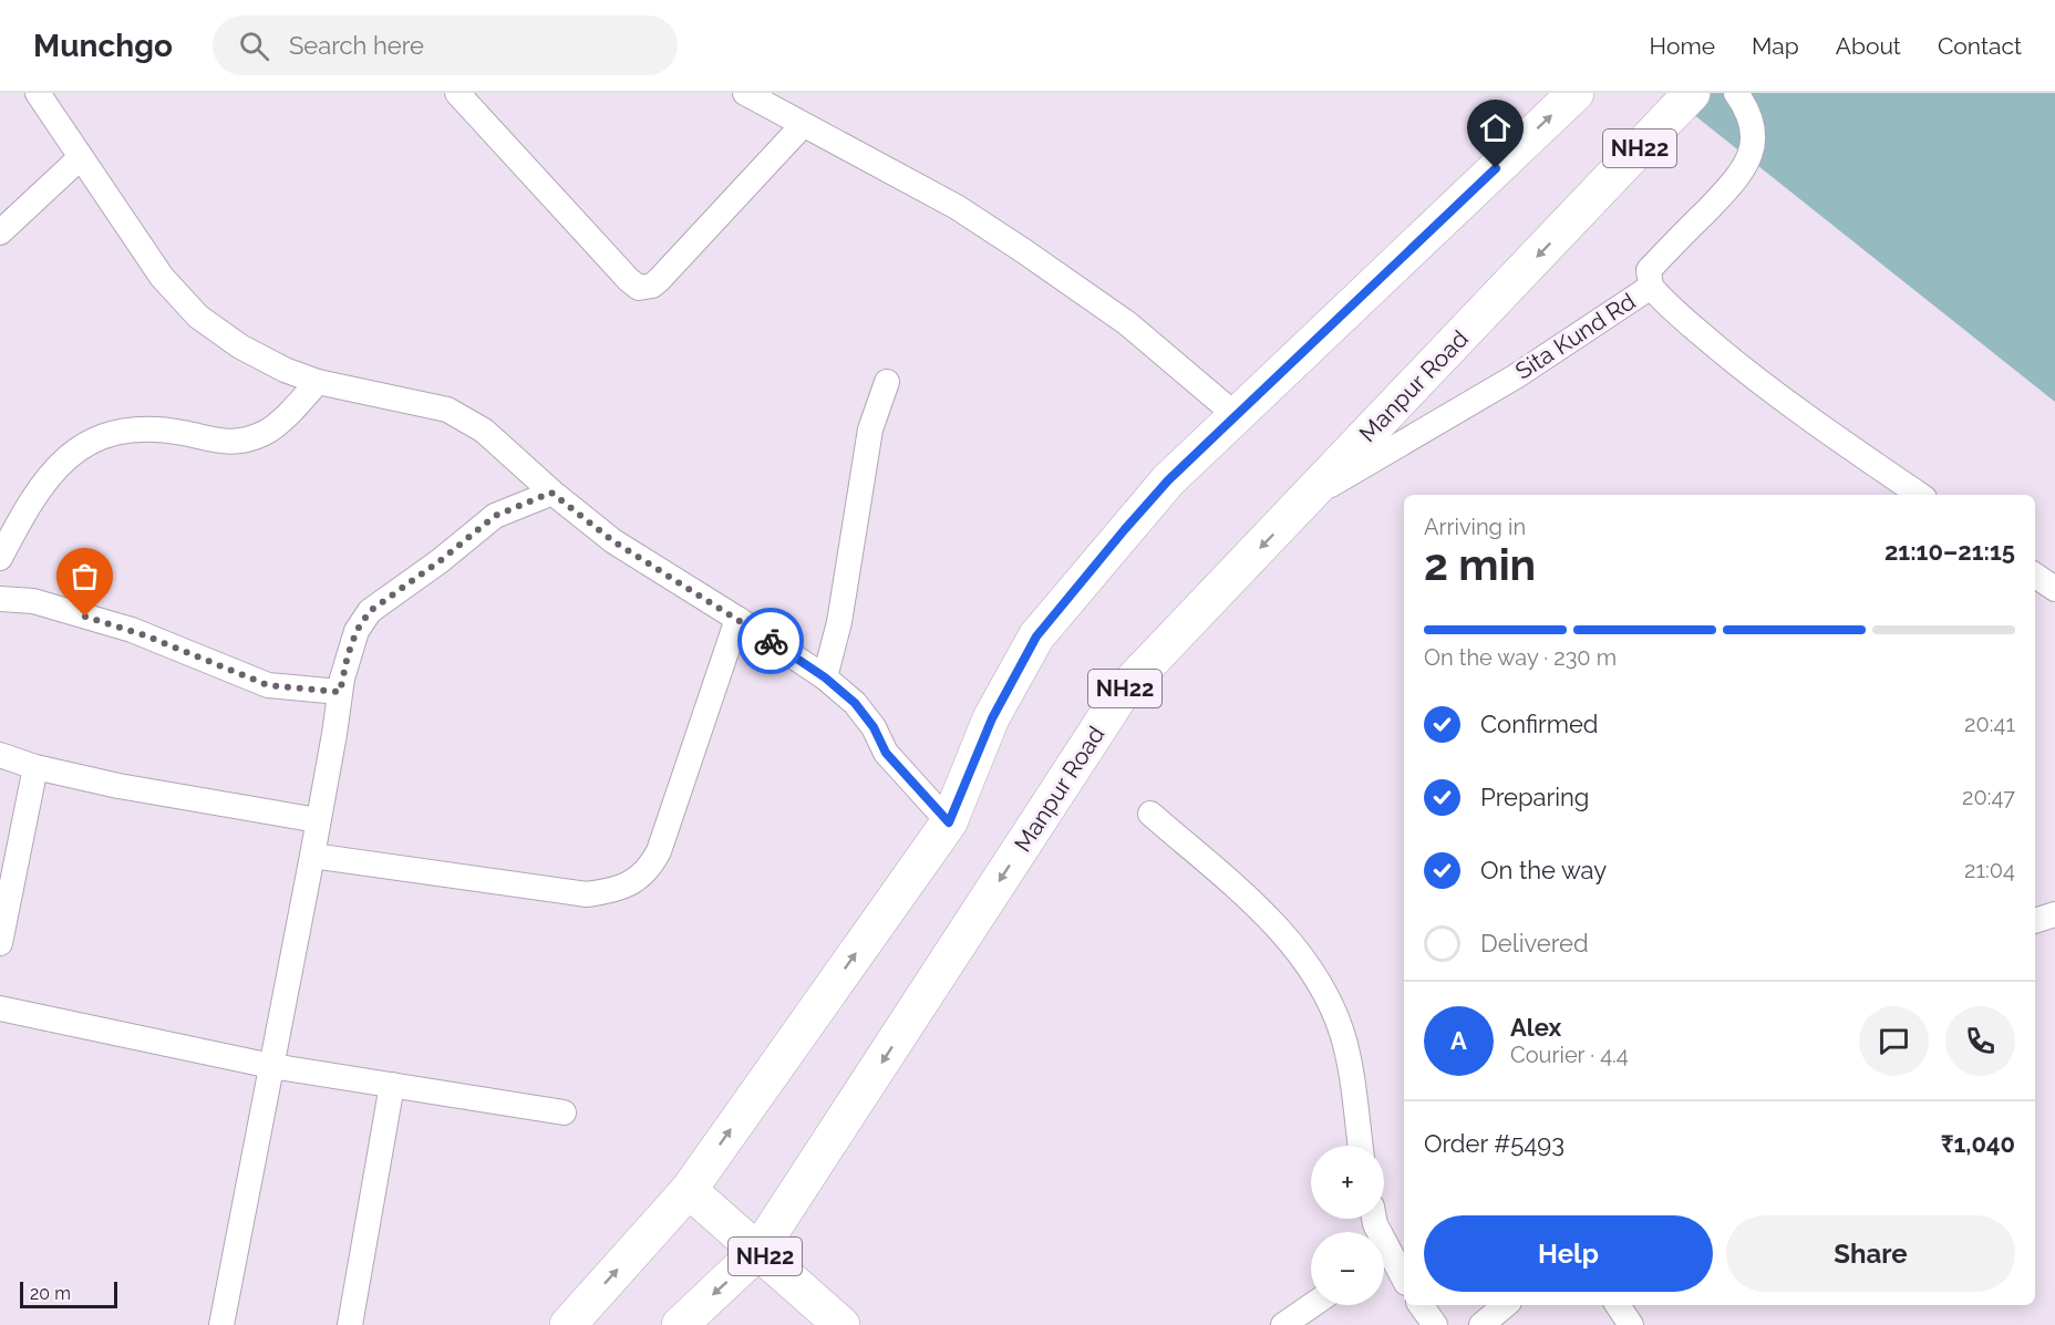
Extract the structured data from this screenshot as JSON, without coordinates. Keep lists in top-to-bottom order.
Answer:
{
  "streets": {
    "main road": ["NH22", "Manpur Road"],
    "street": ["Sita Kund Rd"]
  },
  "crossings": [
    ["NH22", "Manpur Road"],
    ["Sita Kund Rd", "Manpur Road"]
  ],
  "scale_bar": "20 m",
  "page": {
    "header": "Munchgo",
    "search": "Search here",
    "nav": [
      "Home",
      "Map",
      "About",
      "Contact"
    ],
    "heading": ["2 min", "Arriving in", "21:10–21:15"],
    "panel": [
      "Alex",
      "Courier · 4.4",
      "Order #5493",
      "₹1,040"
    ],
    "bar": "On the way · 230 m",
    "list": [
      ["Confirmed", "20:41"],
      ["Preparing", "20:47"],
      ["On the way", "21:04"],
      "Delivered"
    ],
    "round": "A",
    "map_buttons": ["+", "−"],
    "buttons": ["Help", "Share"],
    "scale": "20 m"
  }
}
